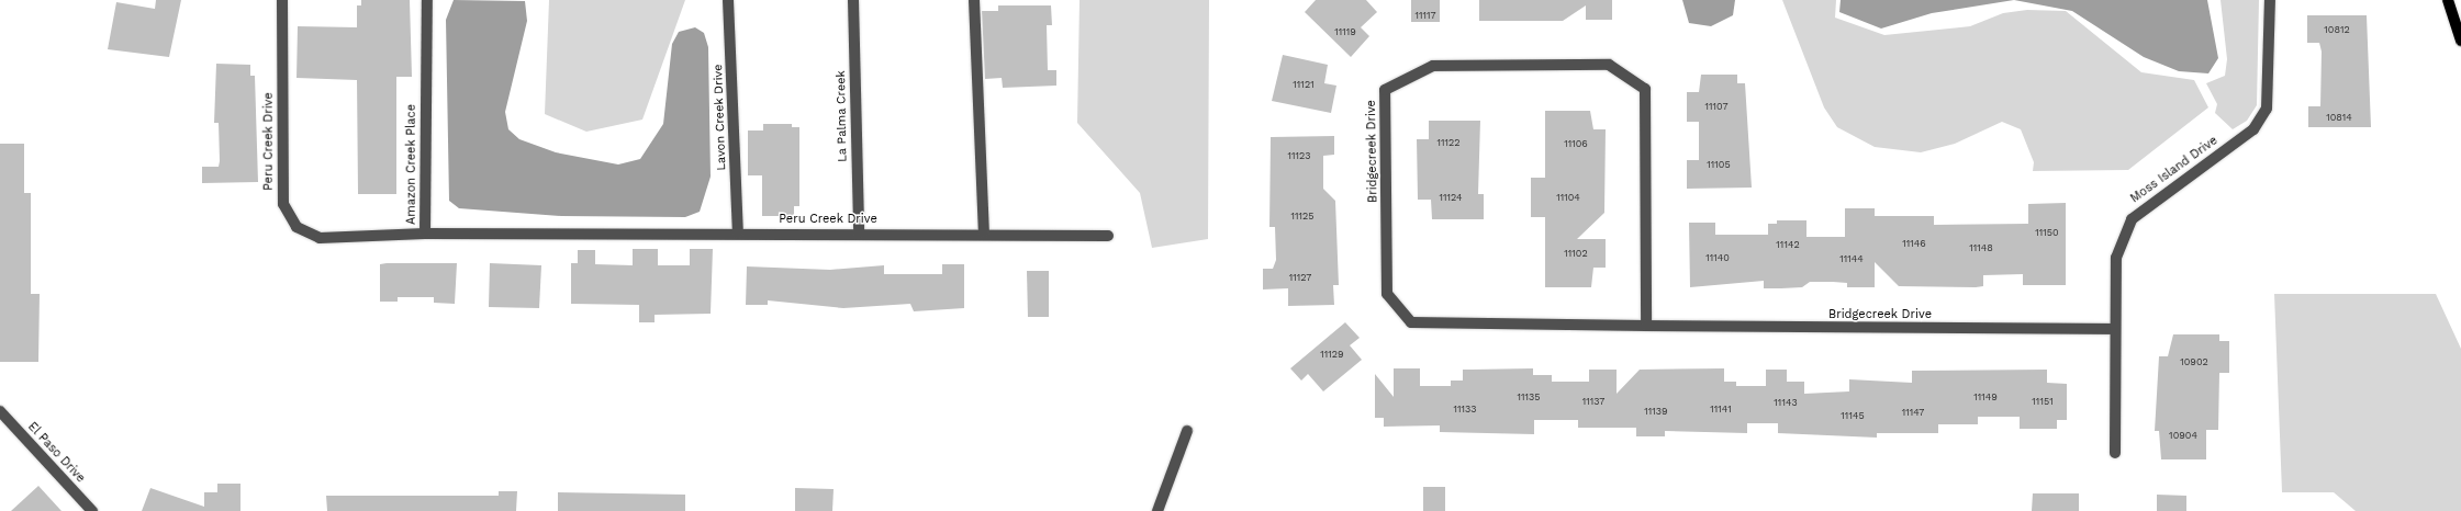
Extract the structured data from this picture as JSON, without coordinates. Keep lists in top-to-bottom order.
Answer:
{
  "streets": {
    "street": [
      "La Palma Creek",
      "Lavon Creek Drive",
      "Peru Creek Drive",
      "Bridgecreek Drive",
      "Amazon Creek Place",
      "Moss Island Drive",
      "El Paso Drive"
    ]
  },
  "crossings": [
    ["La Palma Creek", "Peru Creek Drive"],
    ["Lavon Creek Drive", "Peru Creek Drive"],
    ["Peru Creek Drive", "Amazon Creek Place"],
    ["Bridgecreek Drive", "Moss Island Drive"]
  ],
  "house_numbers": [
    "11117",
    "10812",
    "11119",
    "11121",
    "11107",
    "10814",
    "11122",
    "11106",
    "11123",
    "11105",
    "11124",
    "11104",
    "11125",
    "11150",
    "11146",
    "11142",
    "11148",
    "11102",
    "11140",
    "11144",
    "11127",
    "11129",
    "10902",
    "11135",
    "11149",
    "11137",
    "11151",
    "11143",
    "11133",
    "11141",
    "11139",
    "11147",
    "11145",
    "10904"
  ]
}
